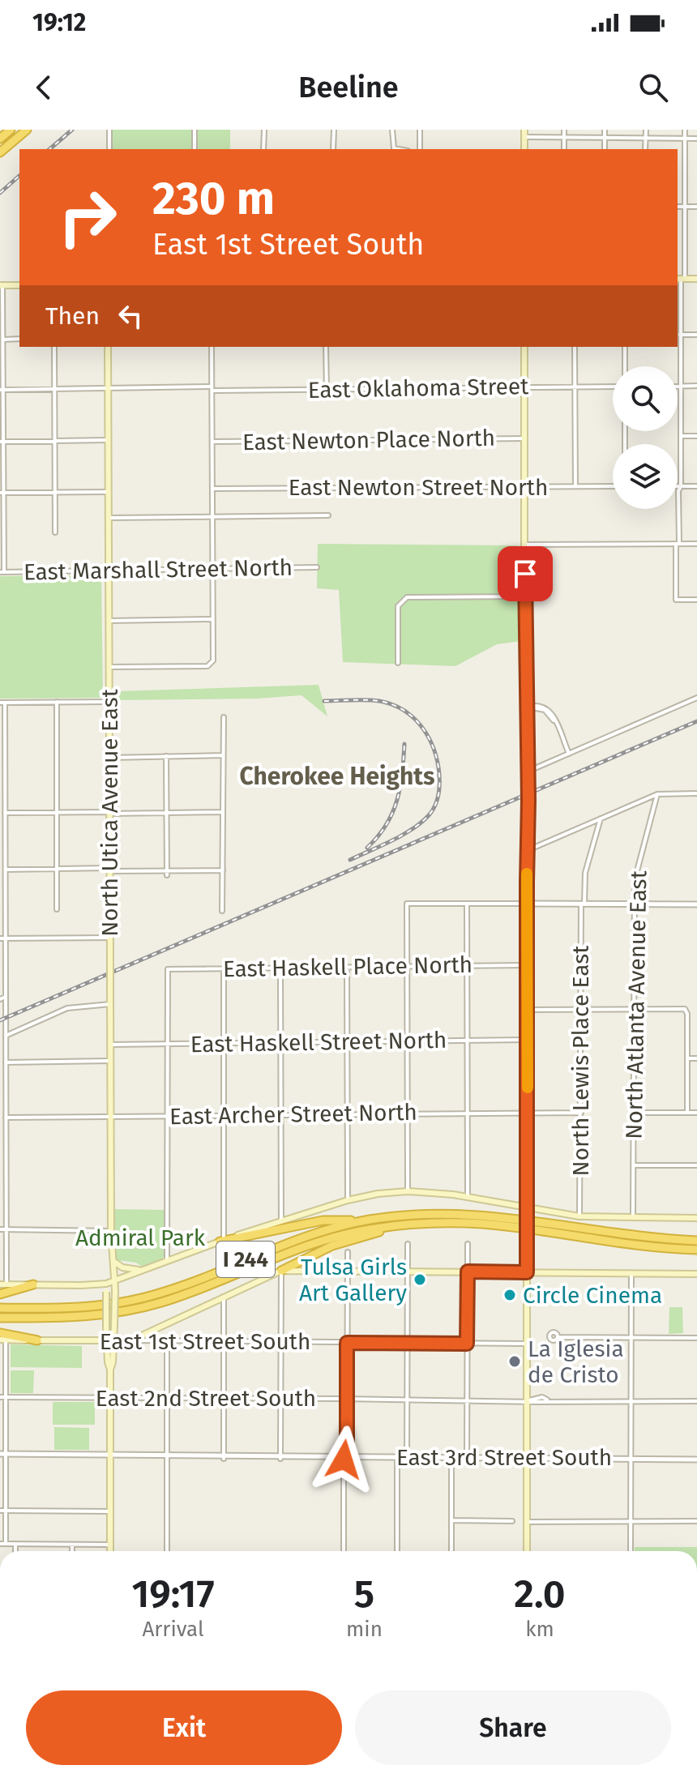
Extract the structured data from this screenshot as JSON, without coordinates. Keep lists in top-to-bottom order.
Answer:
{
  "streets": {
    "highway": ["I 244"],
    "main road": ["North Utica Avenue East", "East 1st Street South"],
    "street": [
      "East Oklahoma Street",
      "East Newton Place North",
      "East Newton Street North",
      "East Marshall Street North",
      "East Haskell Place North",
      "North Atlanta Avenue East",
      "East Haskell Street North",
      "North Lewis Place East",
      "East Archer Street North",
      "East 2nd Street South",
      "East 3rd Street South"
    ]
  },
  "crossings": [
    ["East Oklahoma Street", "North Utica Avenue East"],
    ["East Marshall Street North", "North Utica Avenue East"],
    ["North Utica Avenue East", "East Haskell Street North"],
    ["North Utica Avenue East", "East Archer Street North"],
    ["North Utica Avenue East", "East 1st Street South"],
    ["East Haskell Place North", "East Haskell Street North"],
    ["North Lewis Place East", "East Archer Street North"]
  ],
  "districts": ["Cherokee Heights"],
  "parks": ["Admiral Park"],
  "places": ["Tulsa Girls Art Gallery", "Circle Cinema", "La Iglesia de Cristo"],
  "page": {
    "status": "19:12",
    "header": "Beeline",
    "turn": ["230 m", "East 1st Street South"],
    "then": "Then",
    "eta": [
      "19:17",
      "Arrival",
      "5",
      "min",
      "2.0",
      "km"
    ],
    "buttons": ["Exit", "Share"]
  }
}
